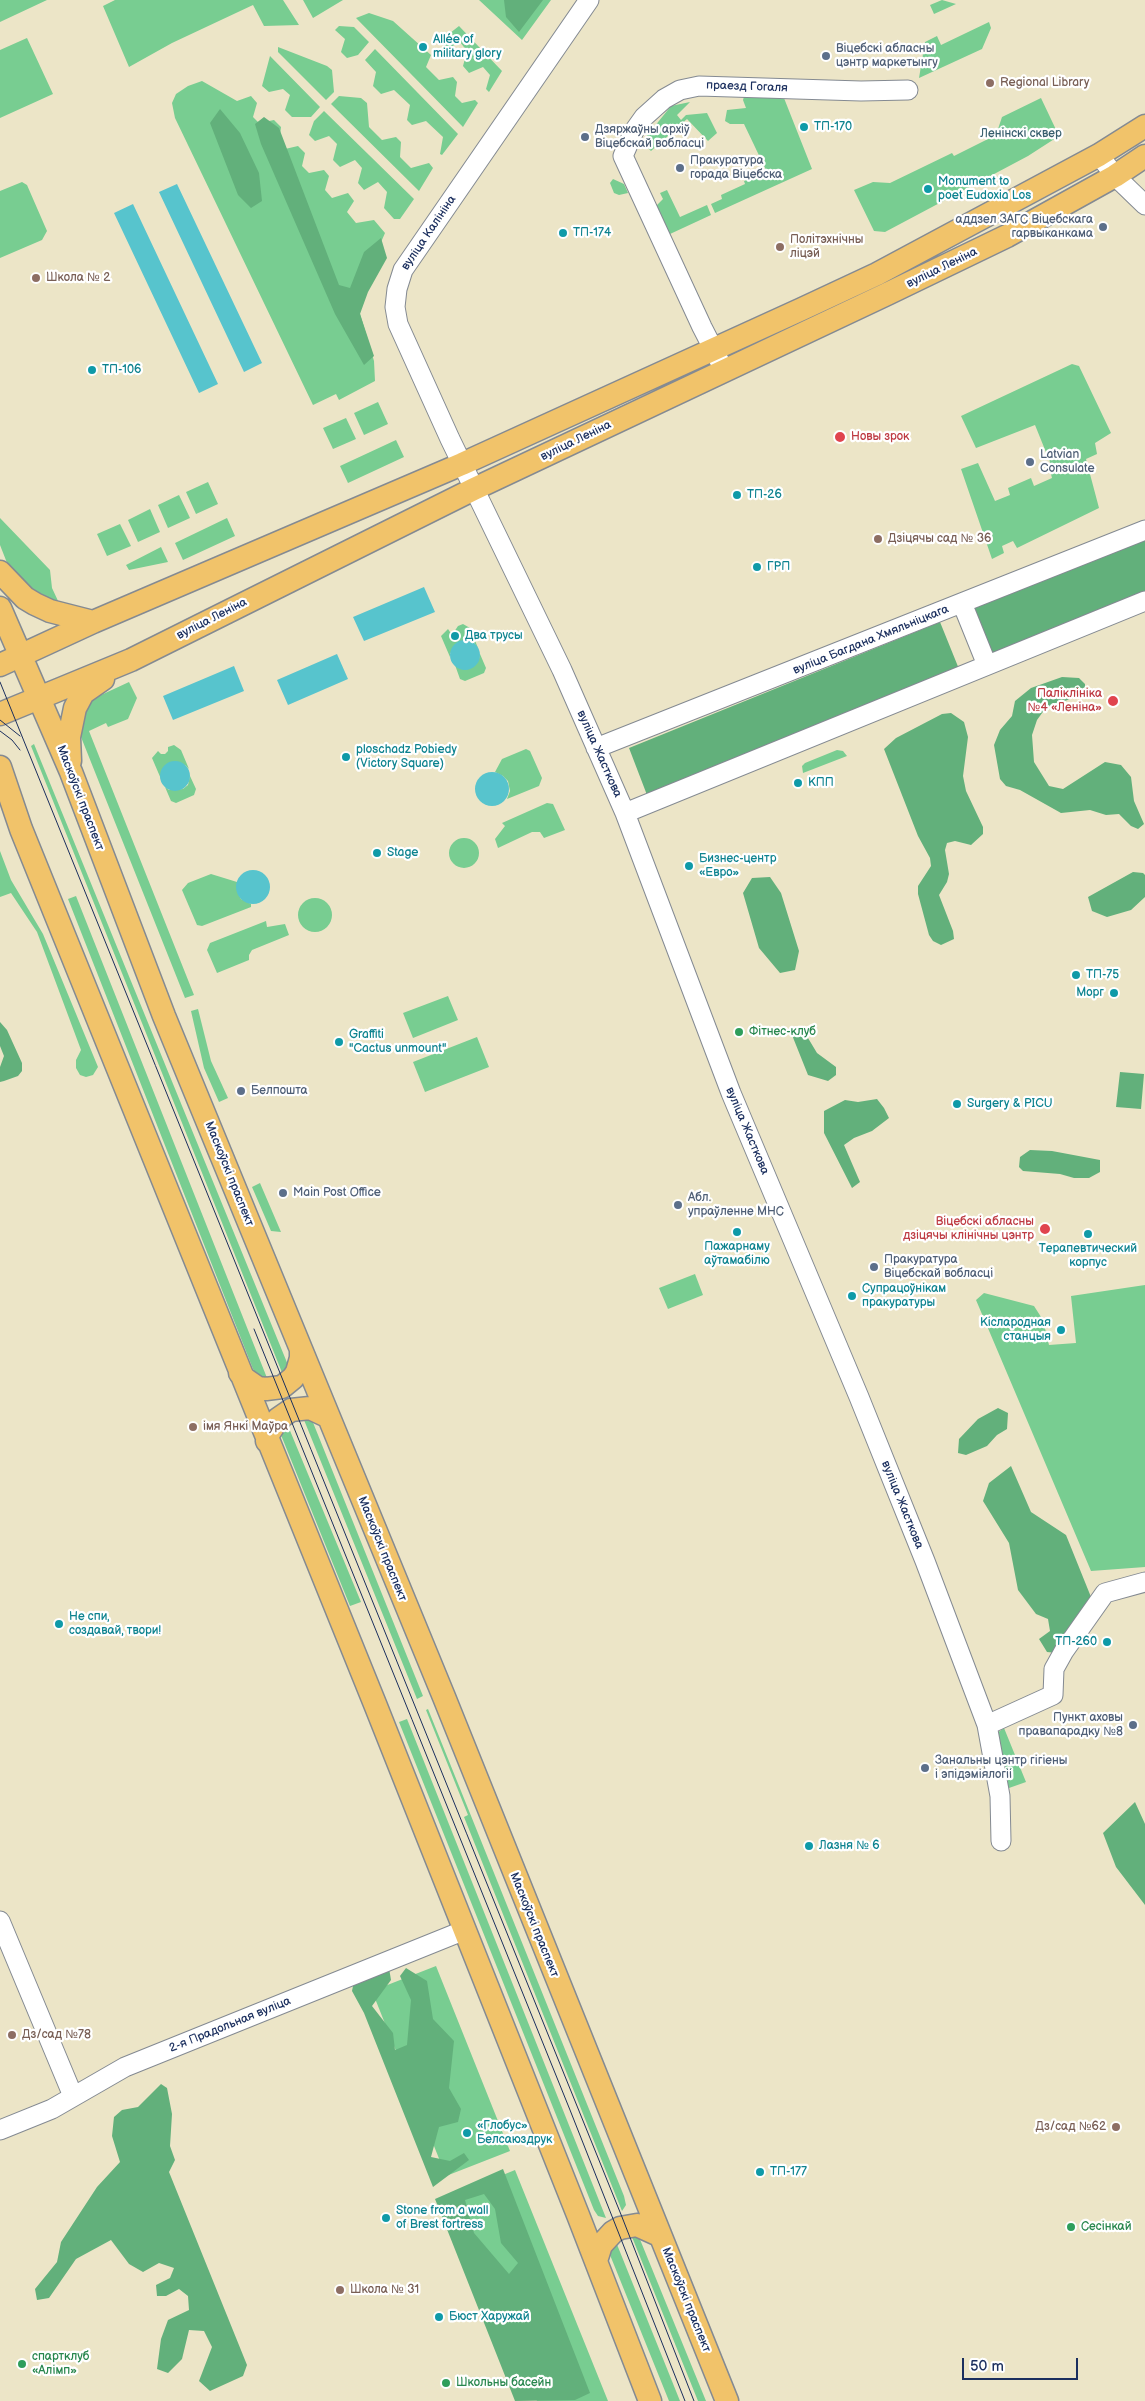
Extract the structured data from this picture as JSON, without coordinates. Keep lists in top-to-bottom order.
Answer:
{
  "streets": {
    "main road": ["вуліца Леніна", "Маскоўскі праспект"],
    "street": [
      "праезд Гогаля",
      "вуліца Калініна",
      "вуліца Багдана Хмяльніцкага",
      "вуліца Жасткова",
      "2-я Прадольная вуліца"
    ]
  },
  "crossings": [
    ["праезд Гогаля", "вуліца Леніна"],
    ["вуліца Калініна", "вуліца Леніна"],
    ["вуліца Калініна", "вуліца Жасткова"],
    ["вуліца Леніна", "вуліца Жасткова"],
    ["вуліца Леніна", "Маскоўскі праспект"],
    ["вуліца Багдана Хмяльніцкага", "вуліца Жасткова"]
  ],
  "parks": ["Ленінскі сквер"],
  "places": [
    "Allée of military glory",
    "Віцебскі абласны цэнтр маркетынгу",
    "Regional Library",
    "ТП-170",
    "Дзяржаўны архіў Віцебскай вобласці",
    "Пракуратура горада Віцебска",
    "Monument to poet Eudoxia Los",
    "аддзел ЗАГС Віцебскага гарвыканкама",
    "ТП-174",
    "Політэхнічны ліцэй",
    "Школа № 2",
    "ТП-106",
    "Новы зрок",
    "Latvian Consulate",
    "ТП-26",
    "Дзіцячы сад № 36",
    "ГРП",
    "Два трусы",
    "Паліклініка №4 «Леніна»",
    "ploschadz Pobiedy (Victory Square)",
    "КПП",
    "Stage",
    "Бизнес-центр «Евро»",
    "ТП-75",
    "Морг",
    "Фітнес-клуб",
    "Graffiti \"Cactus unmount\"",
    "Белпошта",
    "Surgery & PICU",
    "Main Post Office",
    "Абл. упраўленне МНС",
    "Віцебскі абласны дзіцячы клінічны цэнтр",
    "Пажарнаму аўтамабілю",
    "Терапевтический корпус",
    "Пракуратура Віцебскай вобласці",
    "Супрацоўнікам пракуратуры",
    "Кіслародная станцыя",
    "імя Янкі Маўра",
    "Не спи, создавай, твори!",
    "ТП-260",
    "Пункт аховы правапарадку №8",
    "Занальны цэнтр гігіены і эпідэміялогіі",
    "Лазня № 6",
    "Дз/сад №78",
    "Дз/сад №62",
    "«Глобус» Белсаюздрук",
    "ТП-177",
    "Stone from a wall of Brest fortress",
    "Сесінкай",
    "Школа № 31",
    "Бюст Харужай",
    "спартклуб «Алімп»",
    "Школьны басейн"
  ],
  "scale_bar": "50 m"
}
